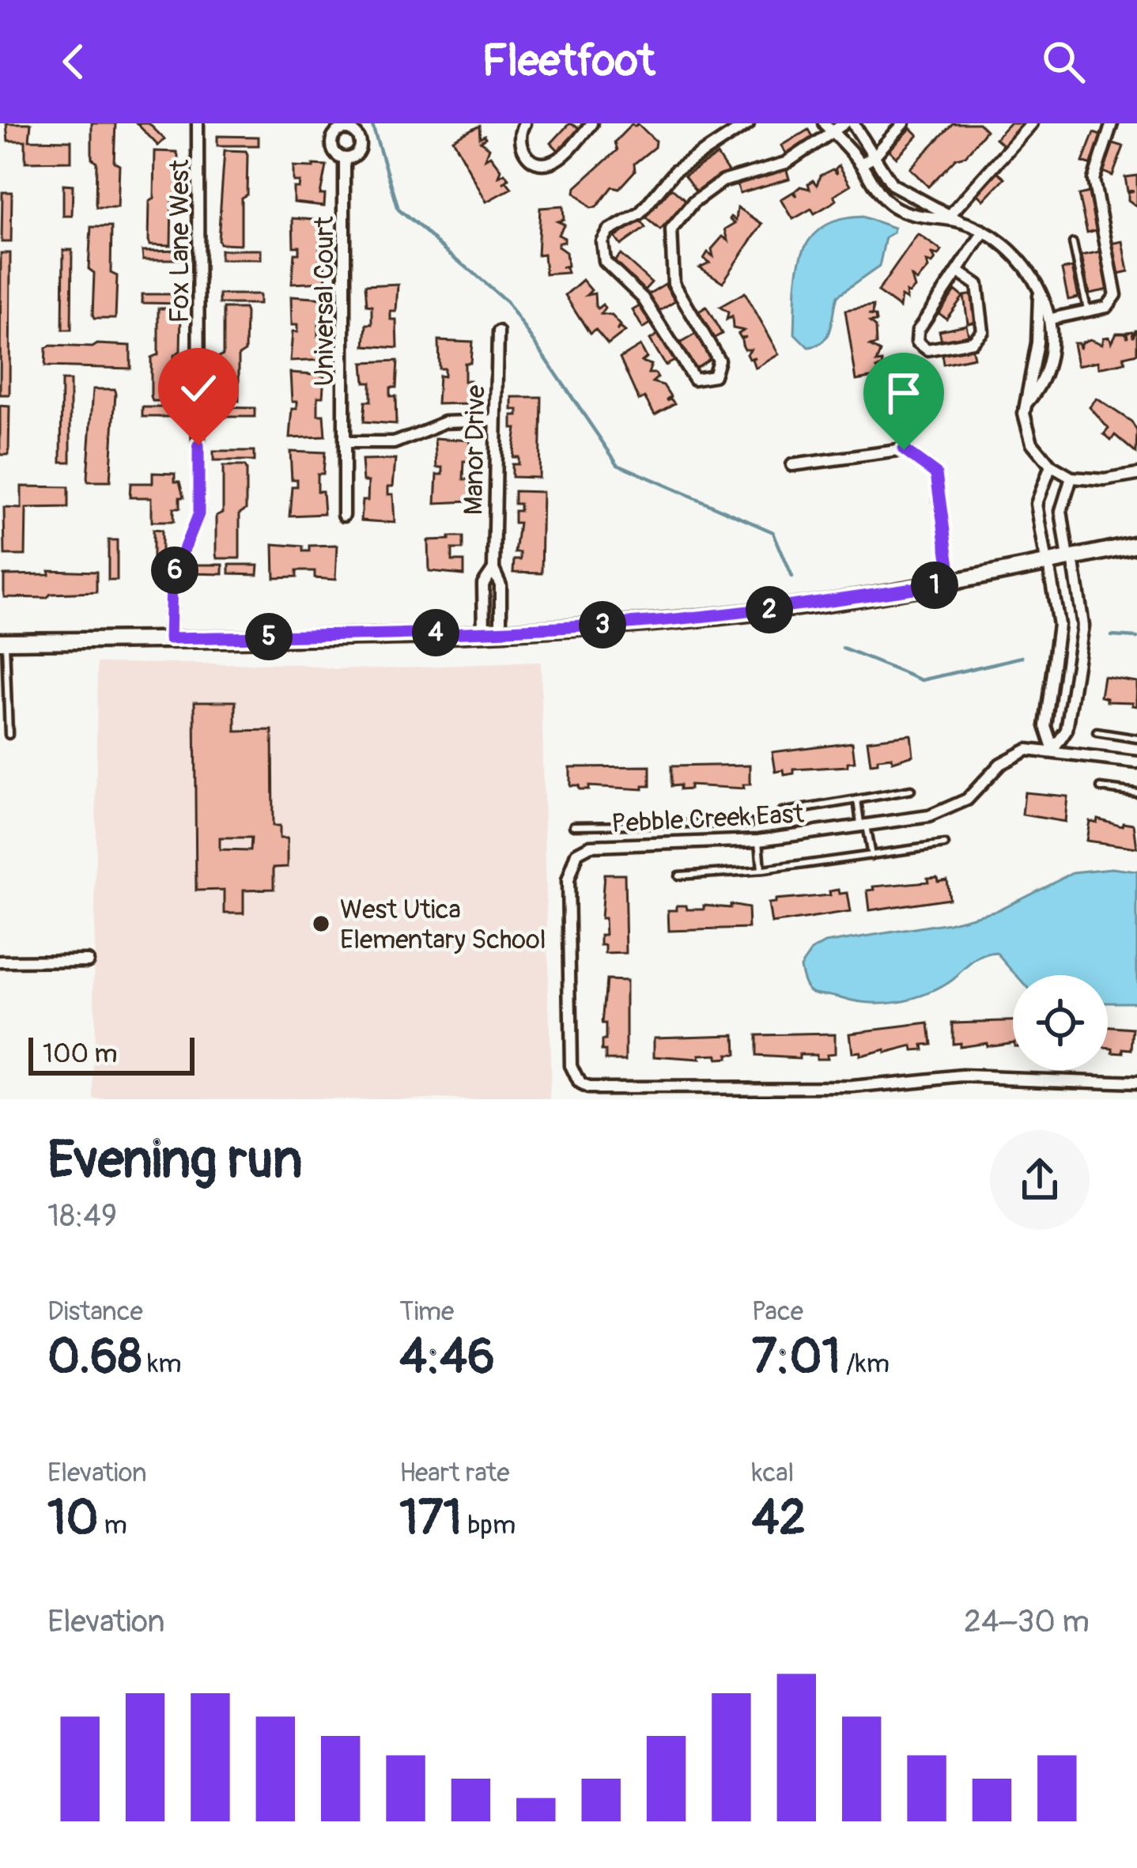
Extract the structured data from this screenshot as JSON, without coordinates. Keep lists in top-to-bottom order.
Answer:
{
  "streets": {
    "street": [
      "Fox Lane West",
      "Universal Court",
      "Manor Drive",
      "Pebble Creek East"
    ]
  },
  "places": ["West Utica Elementary School"],
  "scale_bar": "100 m",
  "page": {
    "header": "Fleetfoot",
    "pins": [
      "6",
      "1",
      "2",
      "3",
      "4",
      "5"
    ],
    "scale": "100 m",
    "heading": ["Evening run", "18:49"],
    "stats": [
      ["Distance", "0.68 km"],
      ["Time", "4:46"],
      ["Pace", "7:01 /km"],
      ["Elevation", "10 m"],
      ["Heart rate", "171 bpm"],
      ["kcal", "42"]
    ],
    "chart": ["Elevation", "24–30 m"]
  }
}
